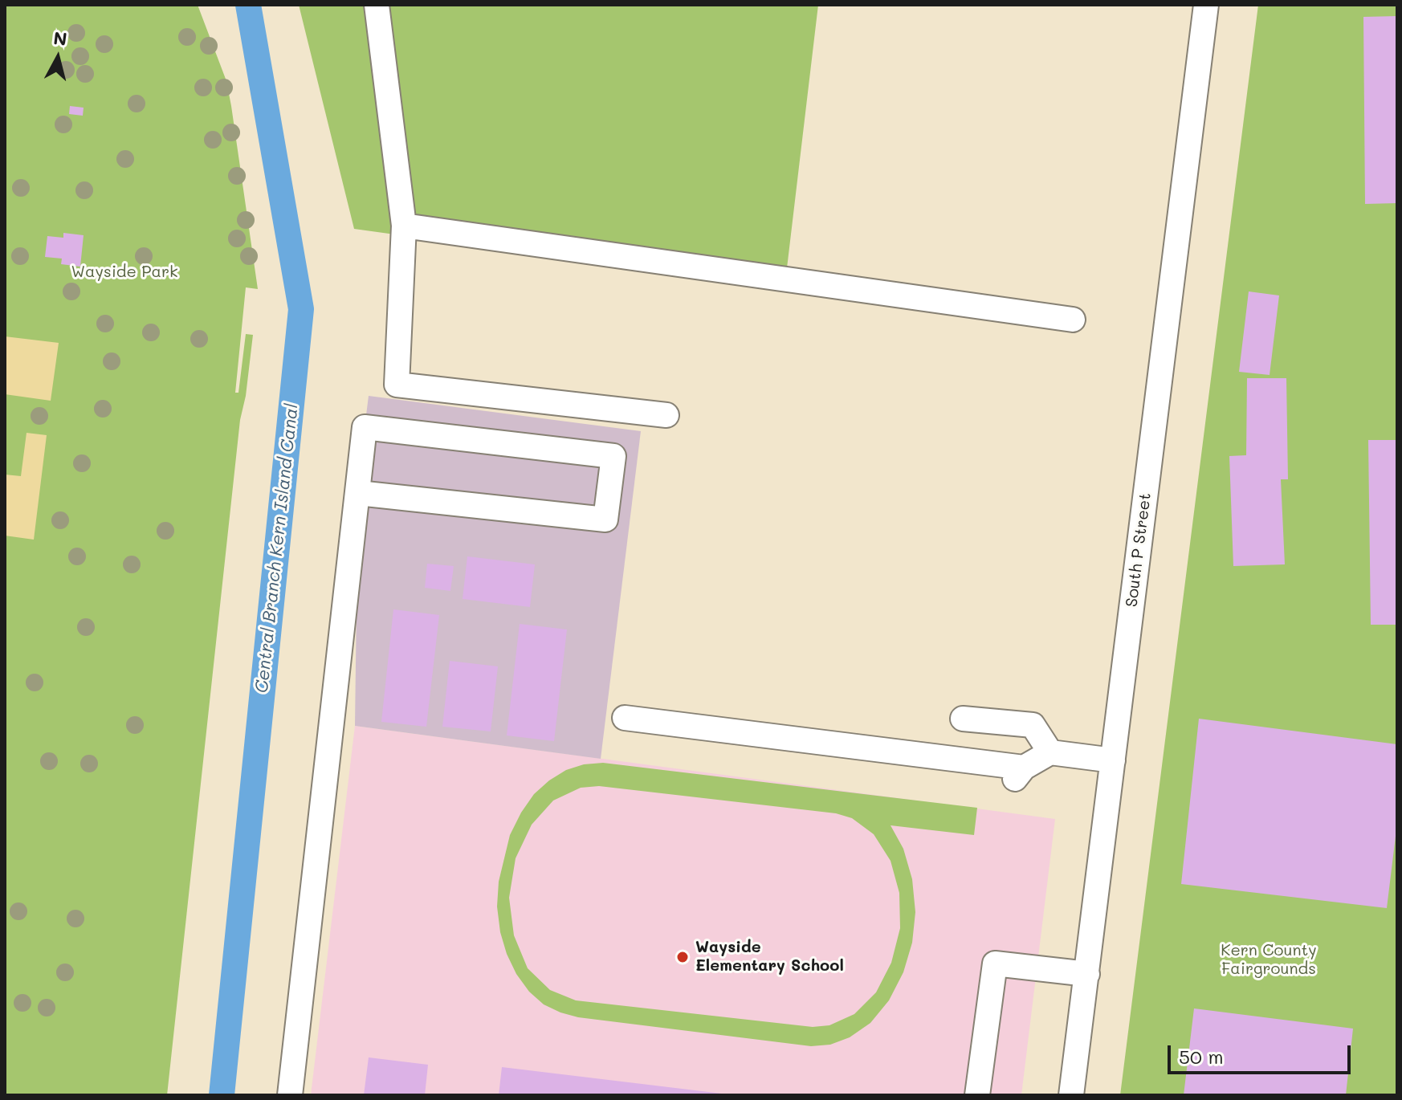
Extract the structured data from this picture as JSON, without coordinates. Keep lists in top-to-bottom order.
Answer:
{
  "streets": {
    "street": ["South P Street"]
  },
  "water": ["Central Branch Kern Island Canal"],
  "parks": ["Wayside Park", "Kern County Fairgrounds"],
  "places": ["Wayside Elementary School"],
  "scale_bar": "50 m",
  "north": "top"
}
